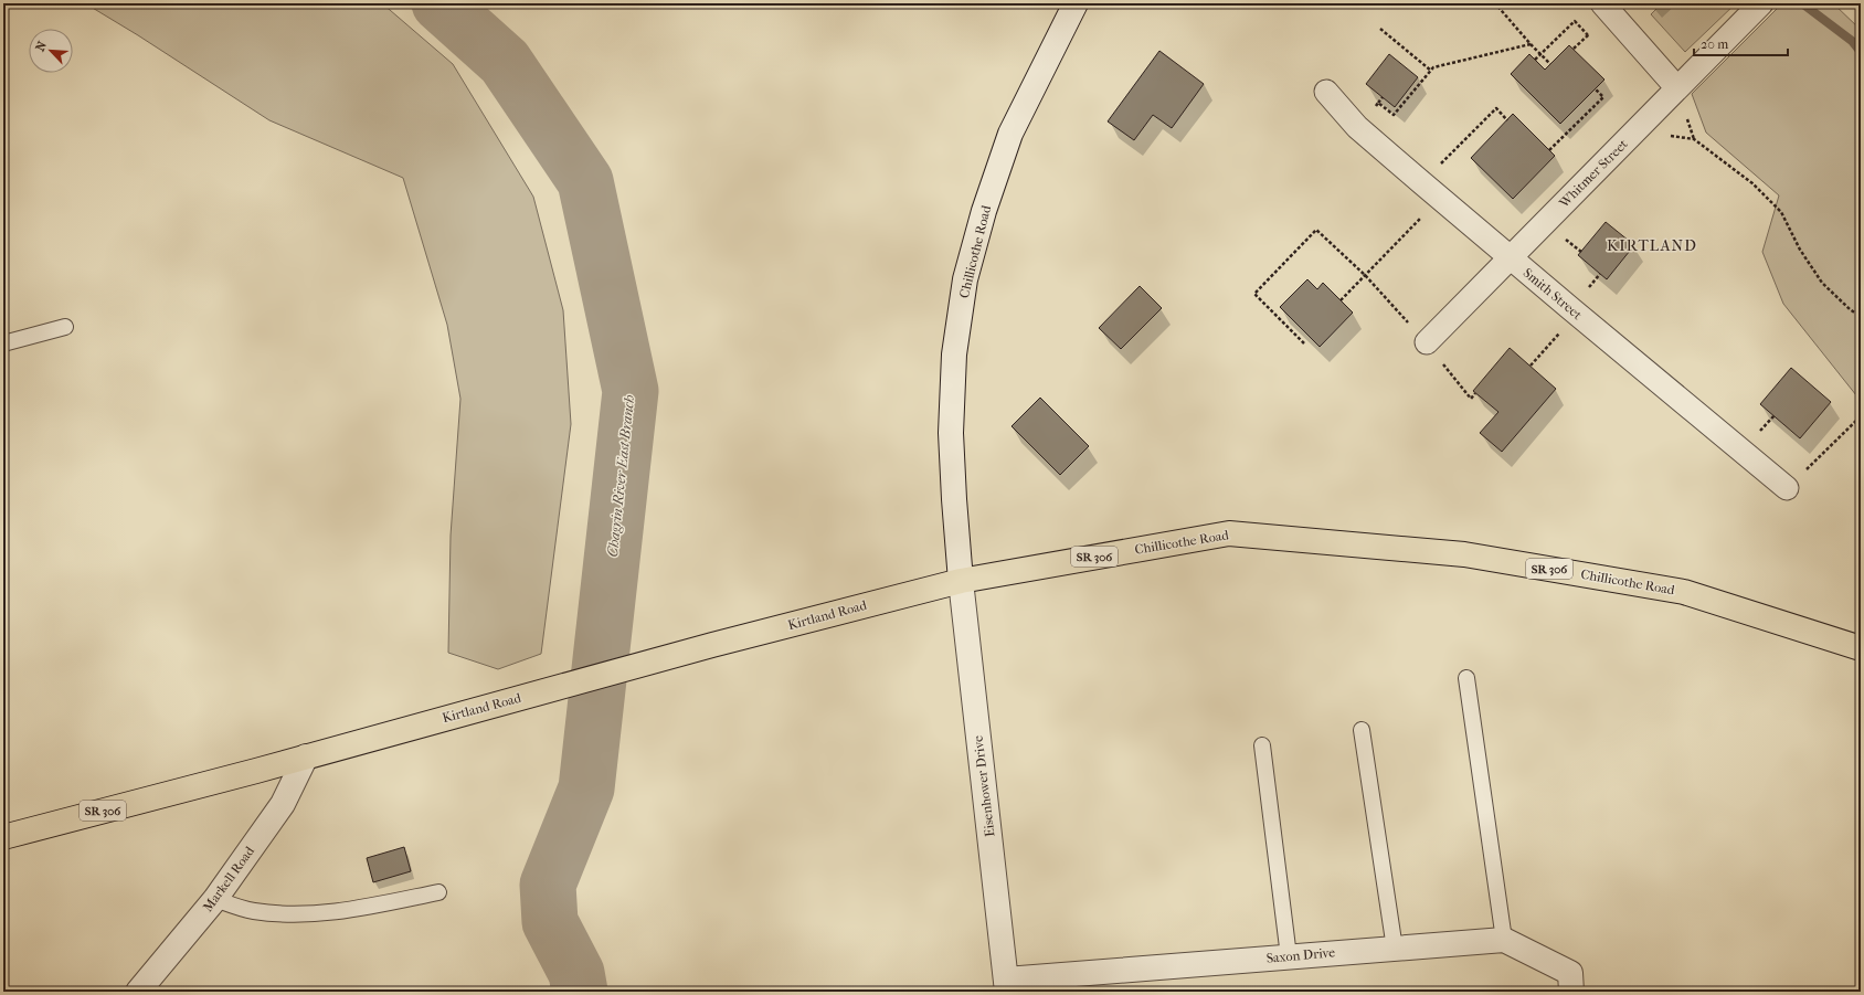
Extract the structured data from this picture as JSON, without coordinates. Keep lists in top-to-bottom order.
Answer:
{
  "streets": {
    "main road": ["Chillicothe Road", "SR 306", "Kirtland Road"],
    "street": [
      "Whitmer Street",
      "Smith Street",
      "Eisenhower Drive",
      "Markell Road",
      "Saxon Drive"
    ]
  },
  "crossings": [
    ["Whitmer Street", "Smith Street"],
    ["Chillicothe Road", "Kirtland Road"],
    ["Chillicothe Road", "Eisenhower Drive"],
    ["Kirtland Road", "Eisenhower Drive"],
    ["Kirtland Road", "Markell Road"],
    ["Eisenhower Drive", "Saxon Drive"]
  ],
  "districts": ["KIRTLAND"],
  "water": ["Chagrin River East Branch"],
  "scale_bar": "20 m",
  "north": "top left"
}
